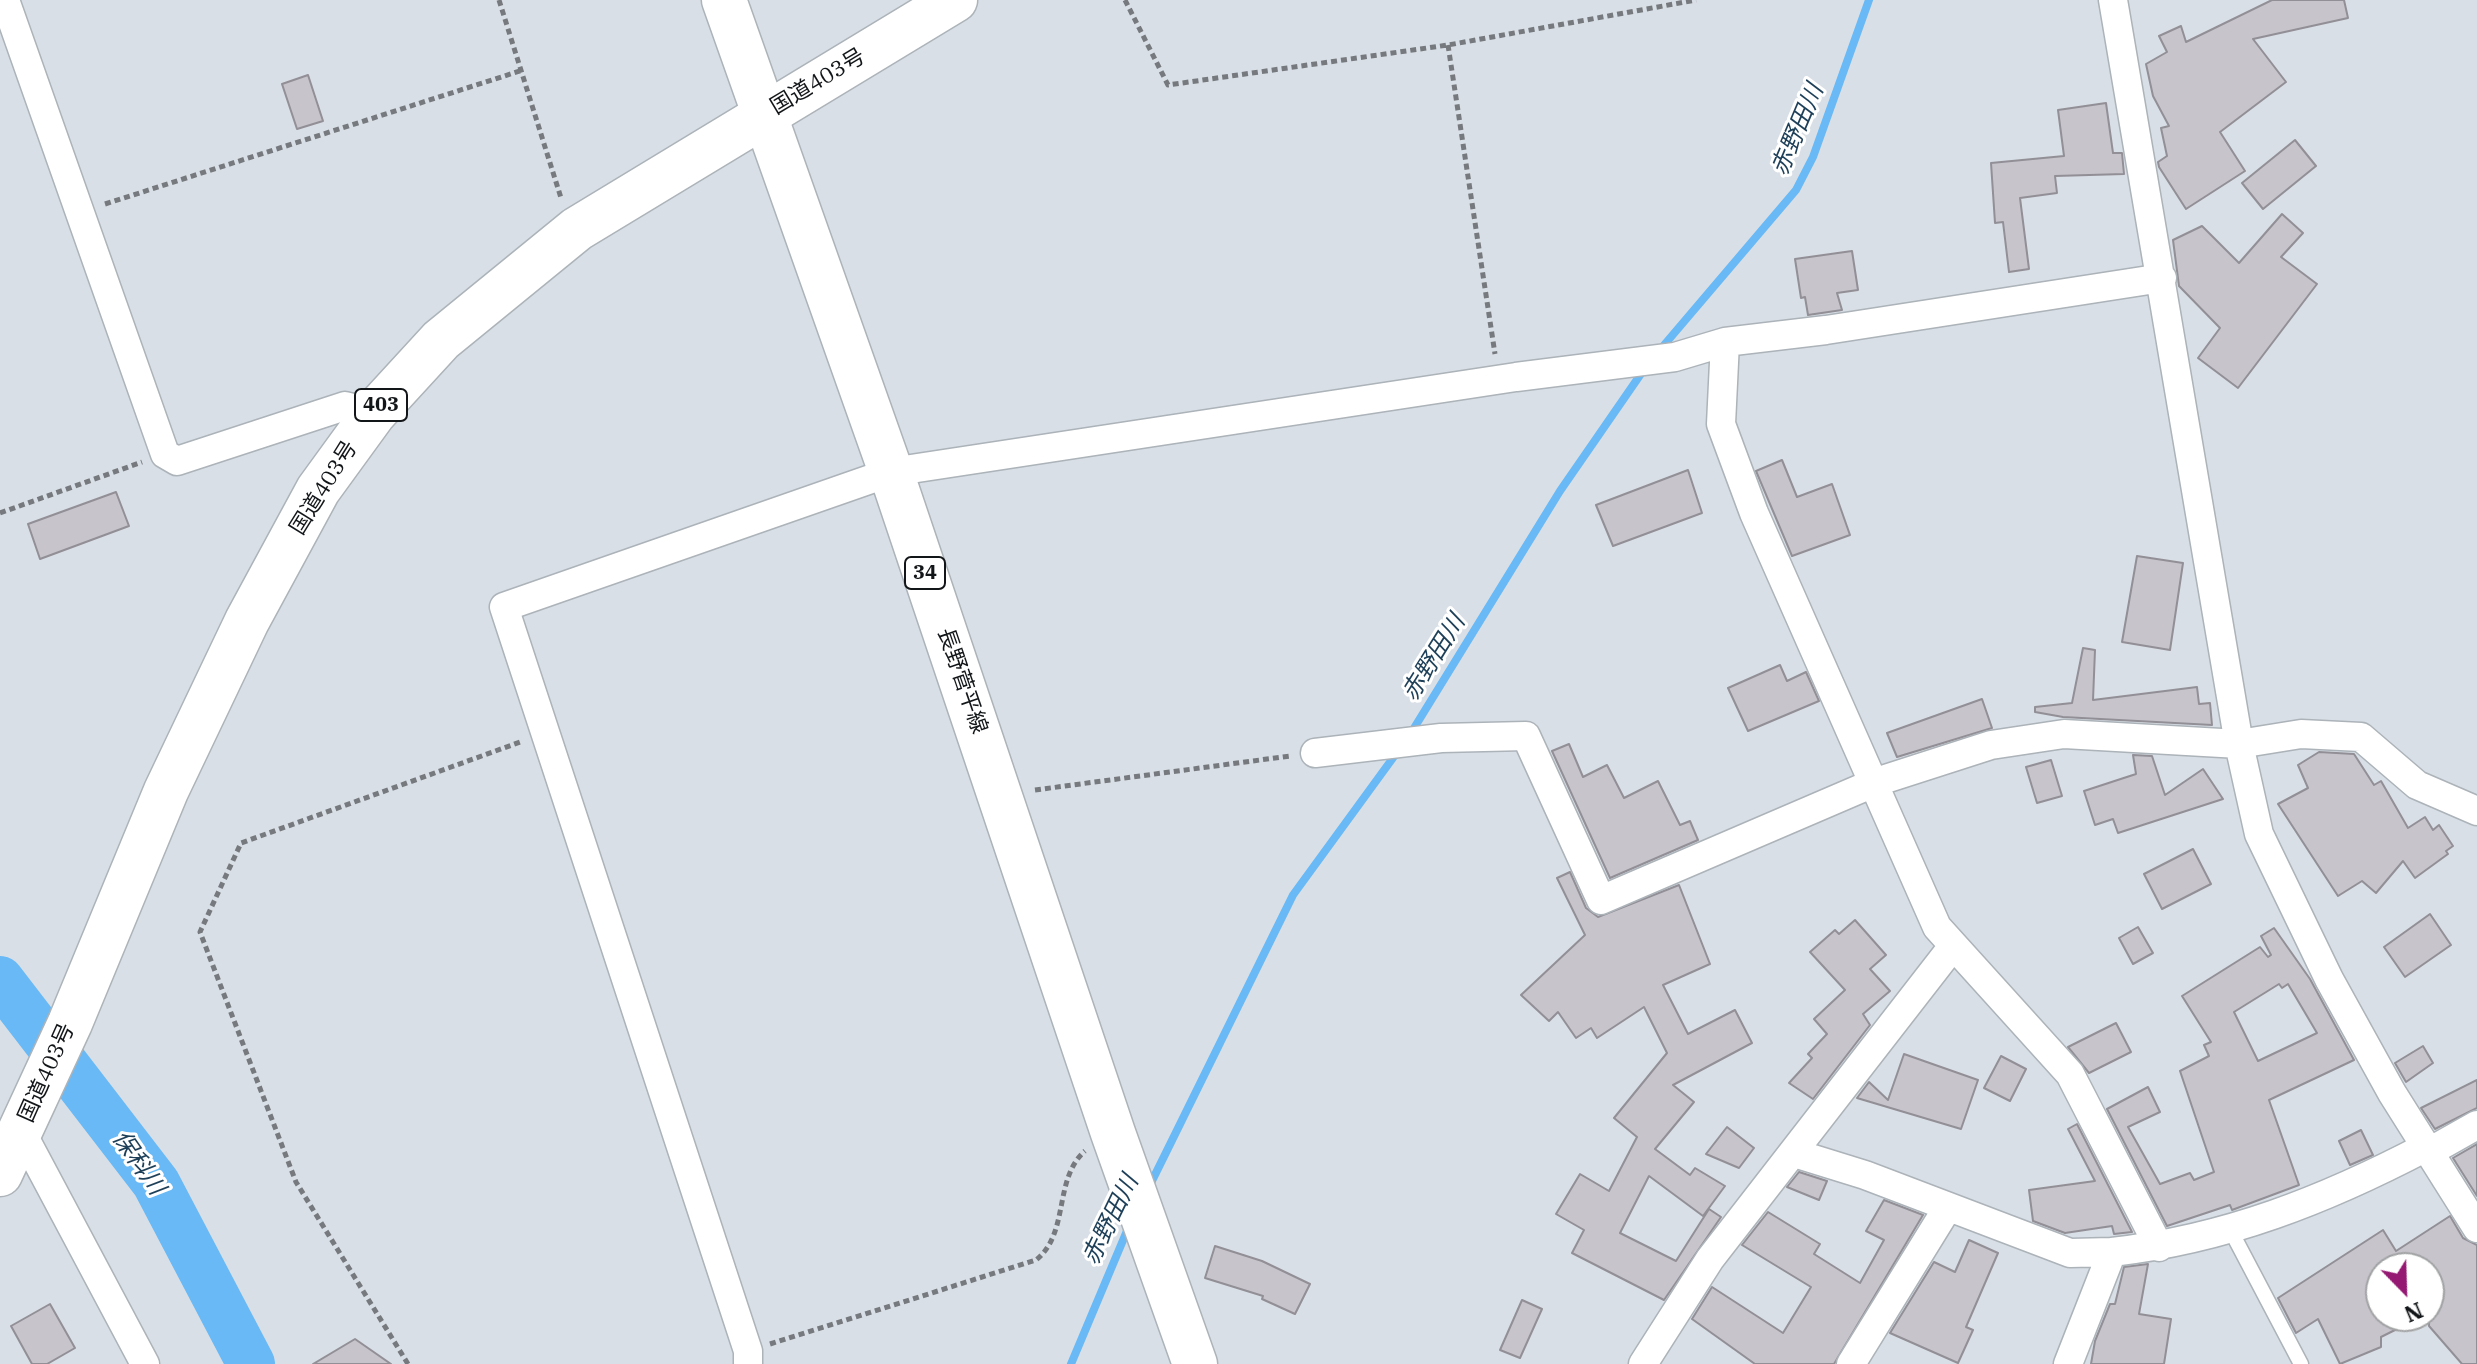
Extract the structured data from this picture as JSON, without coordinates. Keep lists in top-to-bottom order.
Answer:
{
  "streets": {
    "main road": [
      "国道403号",
      "403",
      "34",
      "長野菅平線"
    ]
  },
  "crossings": [
    ["国道403号", "長野菅平線"]
  ],
  "water": ["赤野田川", "保科川"],
  "north": "bottom right"
}
